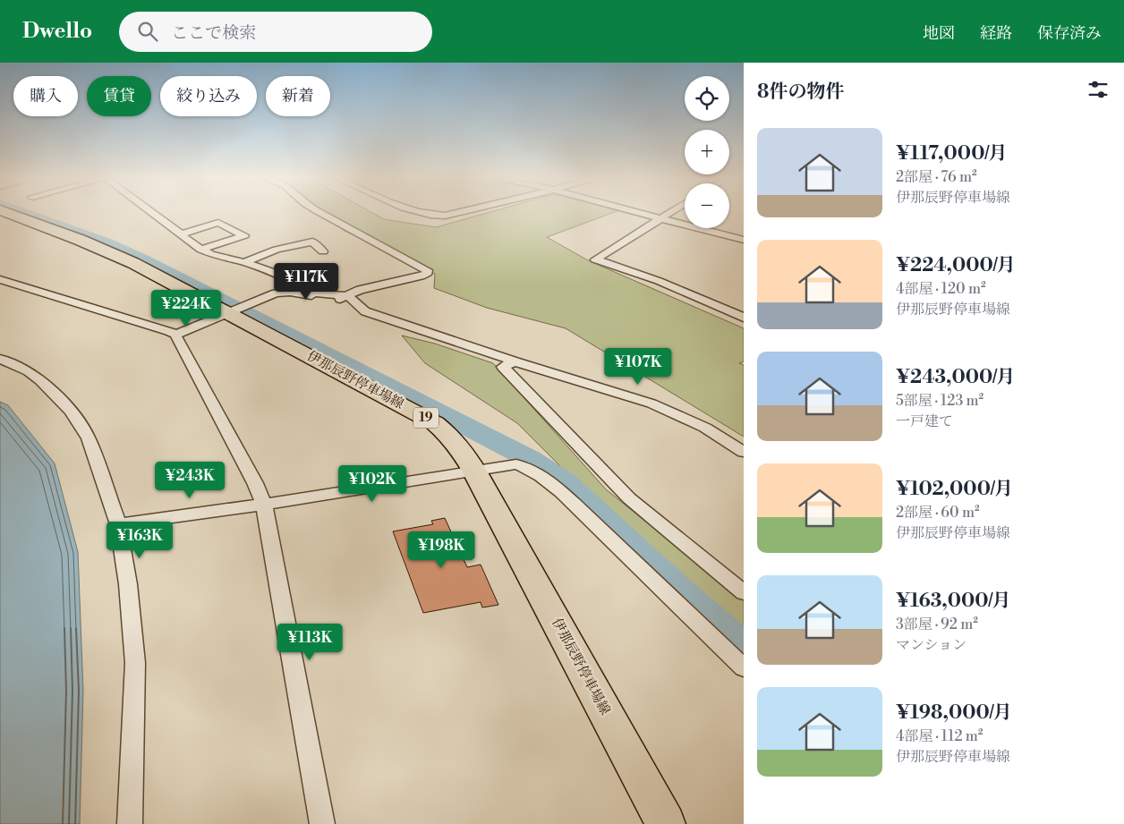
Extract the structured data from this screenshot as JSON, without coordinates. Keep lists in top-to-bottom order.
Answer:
{
  "streets": {
    "main road": ["伊那辰野停車場線", "19"]
  },
  "page": {
    "header": "Dwello",
    "search": "ここで検索",
    "nav": ["地図", "経路", "保存済み"],
    "heading": "8件の物件",
    "map_buttons": ["+", "−"],
    "chip": [
      "購入",
      "賃貸",
      "絞り込み",
      "新着"
    ],
    "list": [
      {
        "name": "¥117,000/月",
        "note": "2部屋 · 76 m² · 伊那辰野停車場線"
      },
      {
        "name": "¥224,000/月",
        "note": "4部屋 · 120 m² · 伊那辰野停車場線"
      },
      {
        "name": "¥243,000/月",
        "note": "5部屋 · 123 m² · 一戸建て"
      },
      {
        "name": "¥102,000/月",
        "note": "2部屋 · 60 m² · 伊那辰野停車場線"
      },
      {
        "name": "¥163,000/月",
        "note": "3部屋 · 92 m² · マンション"
      },
      {
        "name": "¥198,000/月",
        "note": "4部屋 · 112 m² · 伊那辰野停車場線"
      }
    ],
    "price": [
      "¥117K",
      "¥224K",
      "¥107K",
      "¥243K",
      "¥102K",
      "¥163K",
      "¥198K",
      "¥113K"
    ]
  }
}
